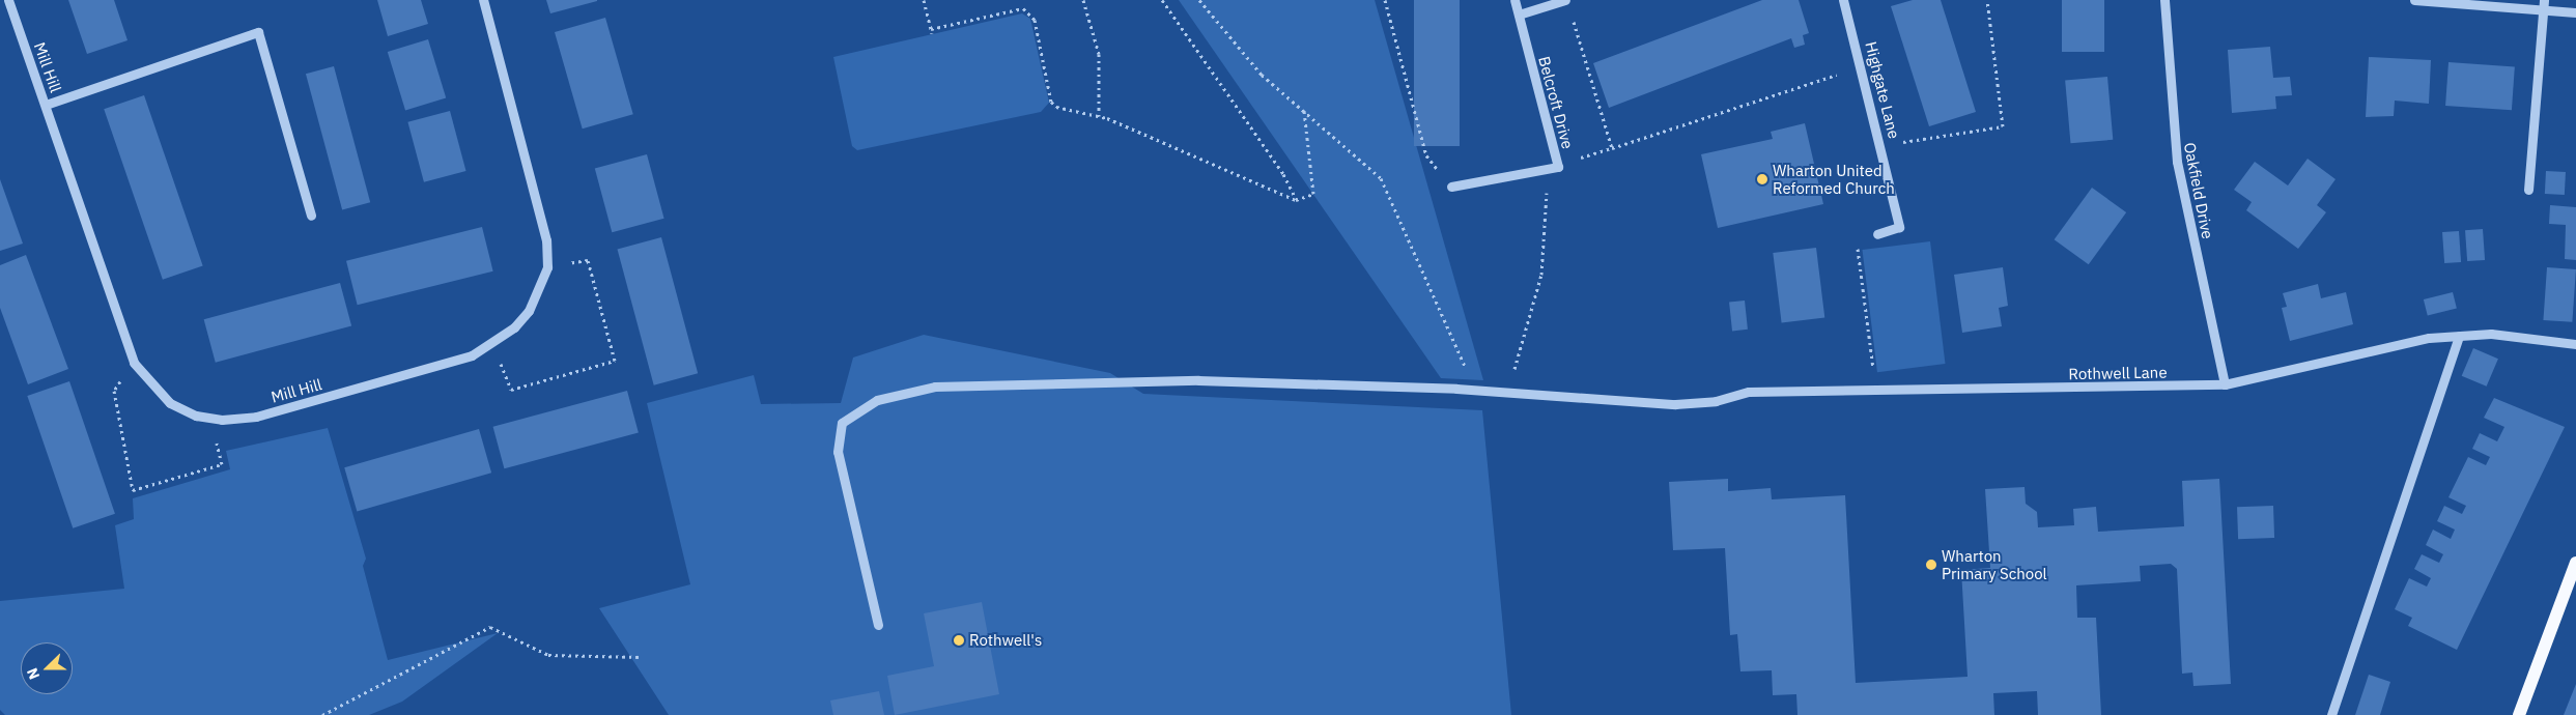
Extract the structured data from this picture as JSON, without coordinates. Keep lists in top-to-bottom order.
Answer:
{
  "streets": {
    "street": [
      "Mill Hill",
      "Highgate Lane",
      "Belcroft Drive",
      "Oakfield Drive",
      "Rothwell Lane"
    ]
  },
  "crossings": [
    ["Oakfield Drive", "Rothwell Lane"]
  ],
  "places": ["Wharton United Reformed Church", "Wharton Primary School", "Rothwell's"],
  "north": "left"
}
